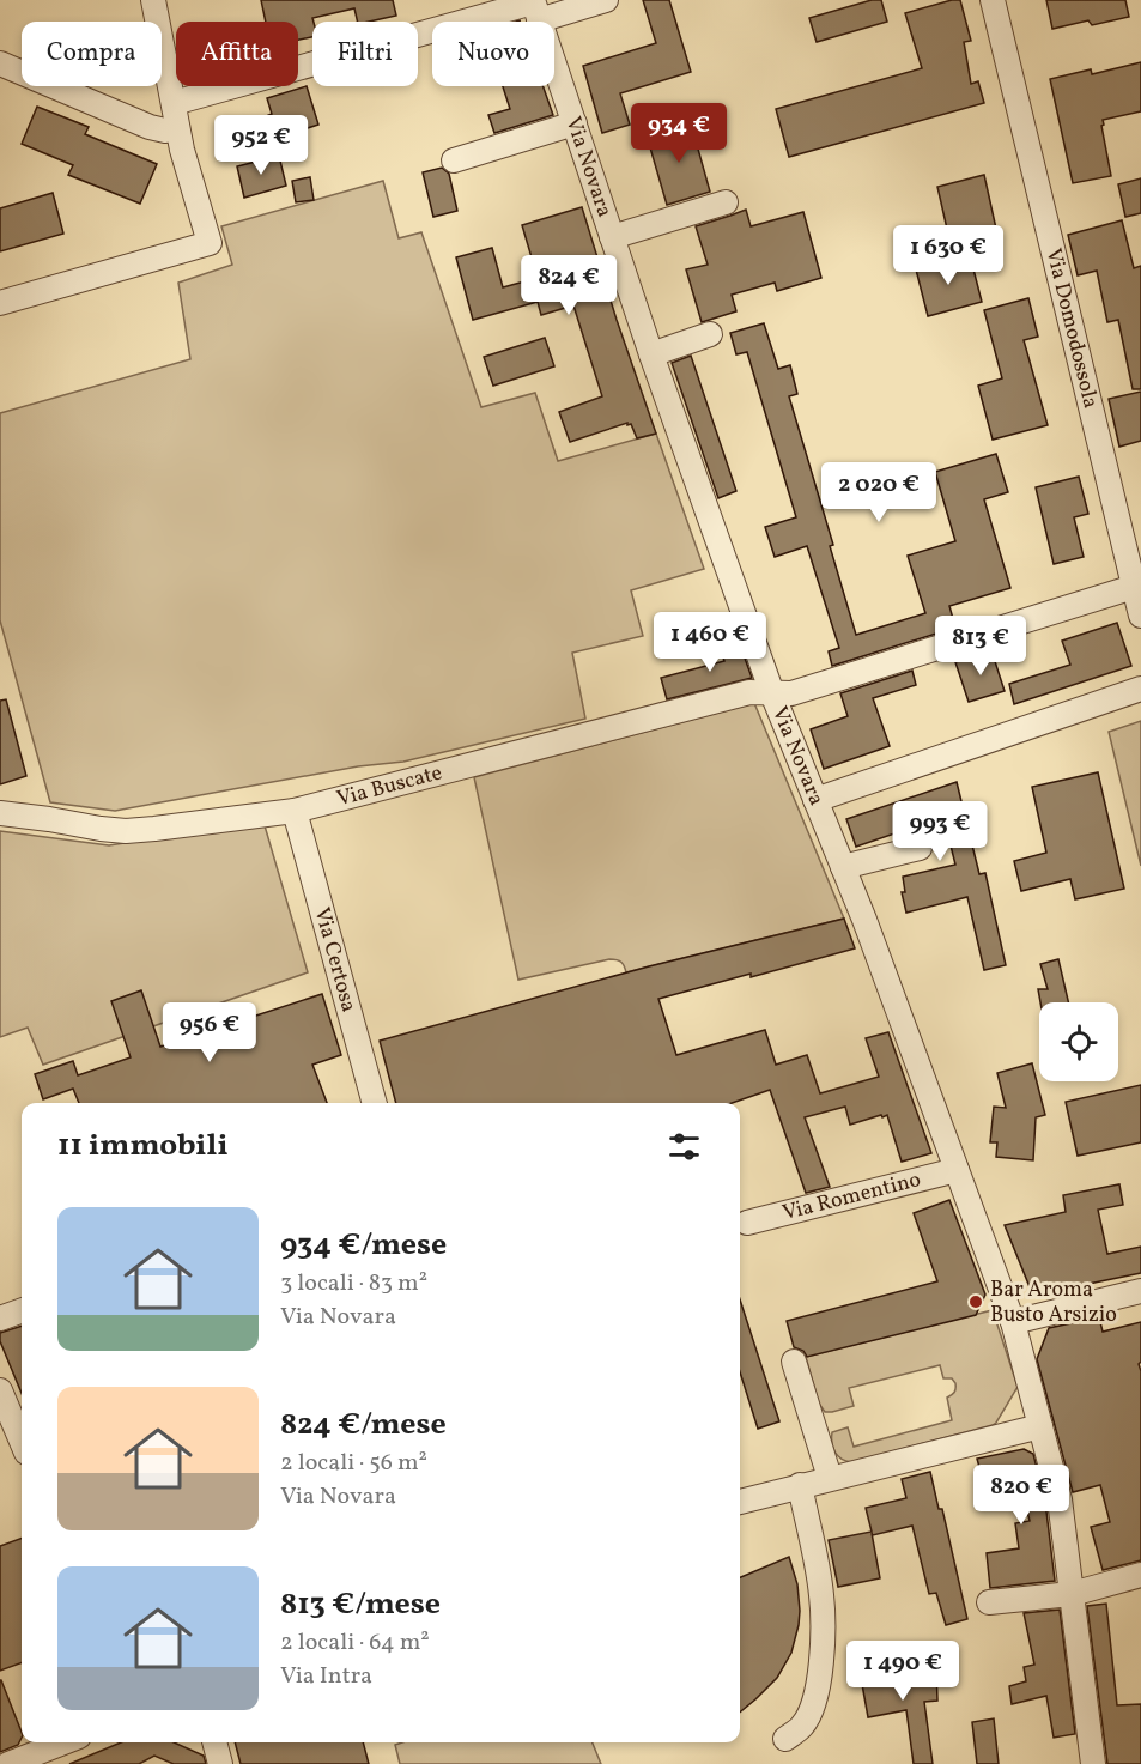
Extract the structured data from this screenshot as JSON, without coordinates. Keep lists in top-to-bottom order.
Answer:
{
  "streets": {
    "street": [
      "Via Novara",
      "Via Domodossola",
      "Via Buscate",
      "Via Certosa",
      "Via Romentino"
    ]
  },
  "crossings": [
    ["Via Novara", "Via Buscate"],
    ["Via Novara", "Via Romentino"],
    ["Via Domodossola", "Via Buscate"],
    ["Via Buscate", "Via Certosa"]
  ],
  "places": ["Bar Aroma Busto Arsizio"],
  "page": {
    "chip": [
      "Compra",
      "Affitta",
      "Filtri",
      "Nuovo"
    ],
    "price": [
      "934 €",
      "952 €",
      "1 630 €",
      "824 €",
      "2 020 €",
      "1 460 €",
      "813 €",
      "993 €",
      "956 €",
      "820 €",
      "1 490 €"
    ],
    "heading": "11 immobili",
    "list": [
      {
        "name": "934 €/mese",
        "note": "3 locali · 83 m² · Via Novara"
      },
      {
        "name": "824 €/mese",
        "note": "2 locali · 56 m² · Via Novara"
      },
      {
        "name": "813 €/mese",
        "note": "2 locali · 64 m² · Via Intra"
      }
    ]
  }
}
